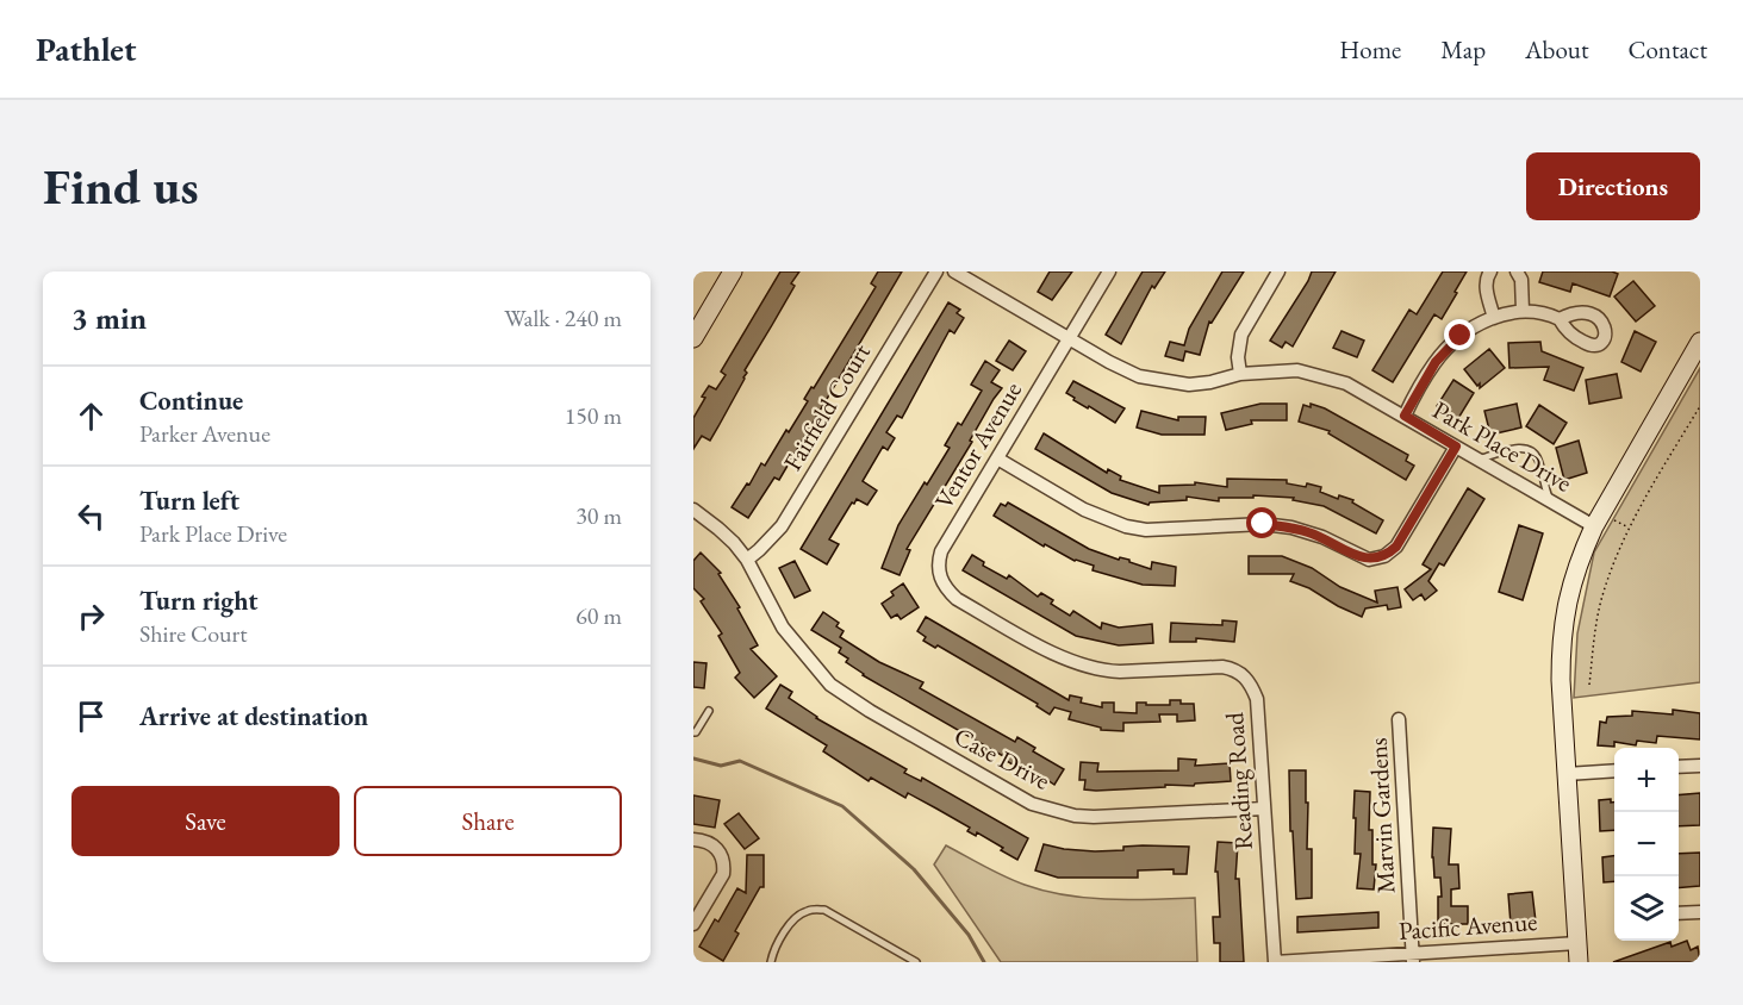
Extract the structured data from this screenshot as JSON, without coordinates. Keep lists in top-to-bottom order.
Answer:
{
  "streets": {
    "street": [
      "Fairfield Court",
      "Ventor Avenue",
      "Park Place Drive",
      "Case Drive",
      "Reading Road",
      "Marvin Gardens",
      "Pacific Avenue"
    ]
  },
  "crossings": [
    ["Fairfield Court", "Case Drive"],
    ["Ventor Avenue", "Park Place Drive"],
    ["Ventor Avenue", "Reading Road"],
    ["Case Drive", "Reading Road"],
    ["Reading Road", "Pacific Avenue"],
    ["Marvin Gardens", "Pacific Avenue"]
  ],
  "page": {
    "header": "Pathlet",
    "nav": [
      "Home",
      "Map",
      "About",
      "Contact"
    ],
    "buttons": [
      "Directions",
      ["Save", "Share"]
    ],
    "title": "Find us",
    "heading": ["3 min", "Walk · 240 m"],
    "list": [
      ["Continue", "Parker Avenue", "150 m"],
      ["Turn left", "Park Place Drive", "30 m"],
      ["Turn right", "Shire Court", "60 m"],
      "Arrive at destination"
    ],
    "map_buttons": ["+", "−"]
  }
}
